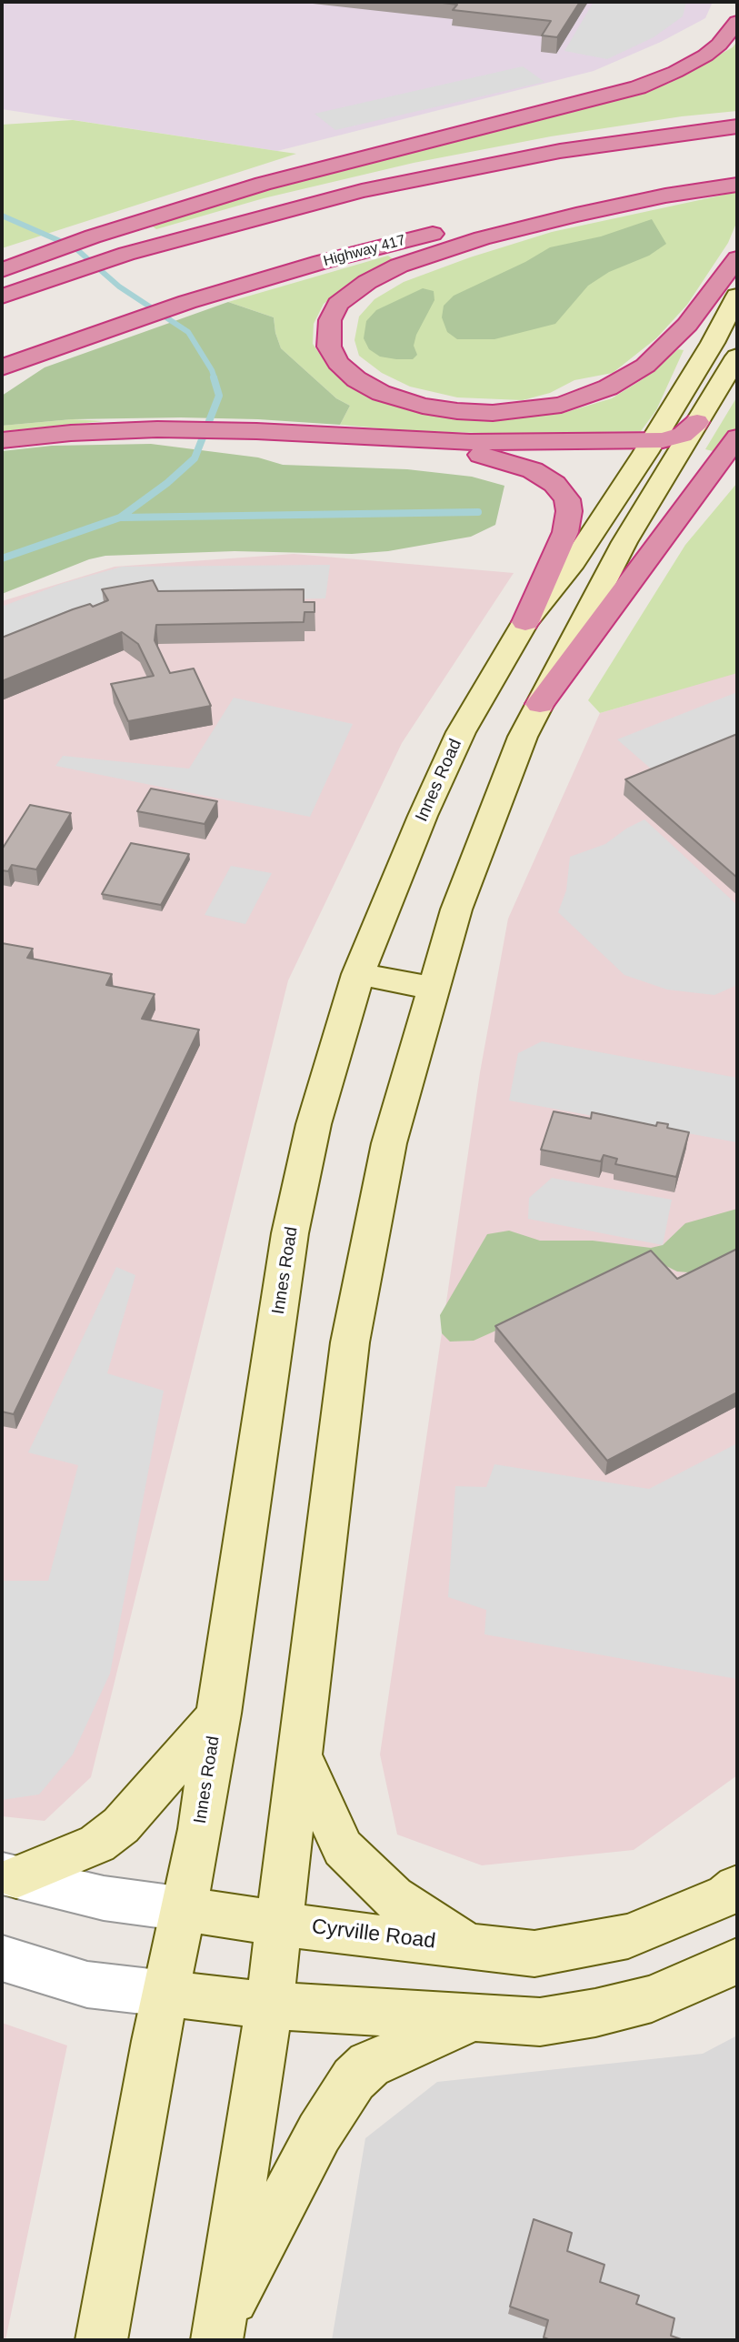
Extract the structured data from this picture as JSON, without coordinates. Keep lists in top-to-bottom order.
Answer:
{
  "streets": {
    "highway": ["Highway 417"],
    "main road": ["Innes Road", "Cyrville Road"]
  },
  "crossings": [
    ["Innes Road", "Cyrville Road"]
  ]
}
